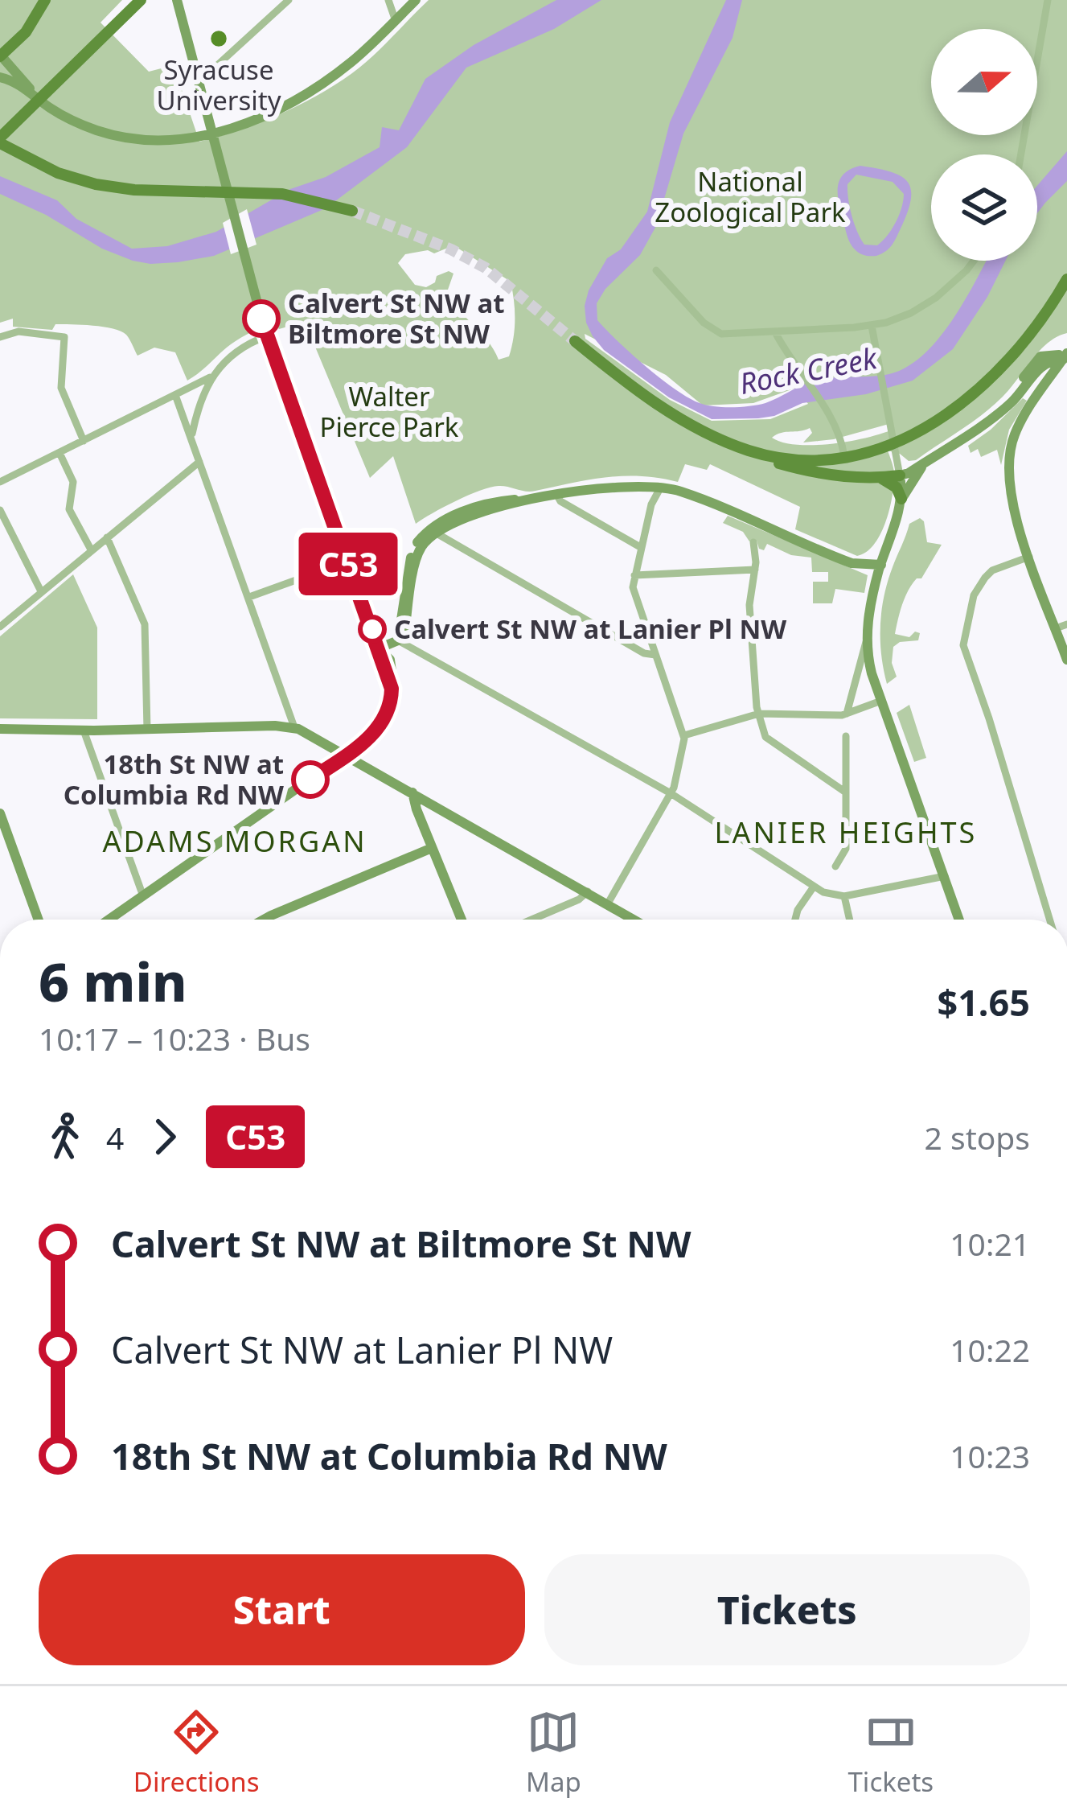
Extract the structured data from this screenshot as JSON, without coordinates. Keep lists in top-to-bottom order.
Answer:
{
  "districts": ["LANIER HEIGHTS", "ADAMS MORGAN"],
  "water": ["Rock Creek"],
  "parks": ["National Zoological Park", "Walter Pierce Park"],
  "places": [
    "Syracuse University",
    "Calvert St NW at Biltmore St NW",
    "Calvert St NW at Lanier Pl NW",
    "18th St NW at Columbia Rd NW"
  ],
  "lines": ["bus line C53"],
  "north": "right",
  "page": {
    "on_map": "C53",
    "heading": ["6 min", "10:17 – 10:23 · Bus", "$1.65"],
    "legs": ["4", "C53", "2 stops"],
    "list": [
      {
        "name": "Calvert St NW at Biltmore St NW",
        "value": "10:21"
      },
      {
        "name": "Calvert St NW at Lanier Pl NW",
        "value": "10:22"
      },
      {
        "name": "18th St NW at Columbia Rd NW",
        "value": "10:23"
      }
    ],
    "buttons": ["Start", "Tickets"],
    "tabs": ["Directions", "Map", "Tickets"]
  }
}
